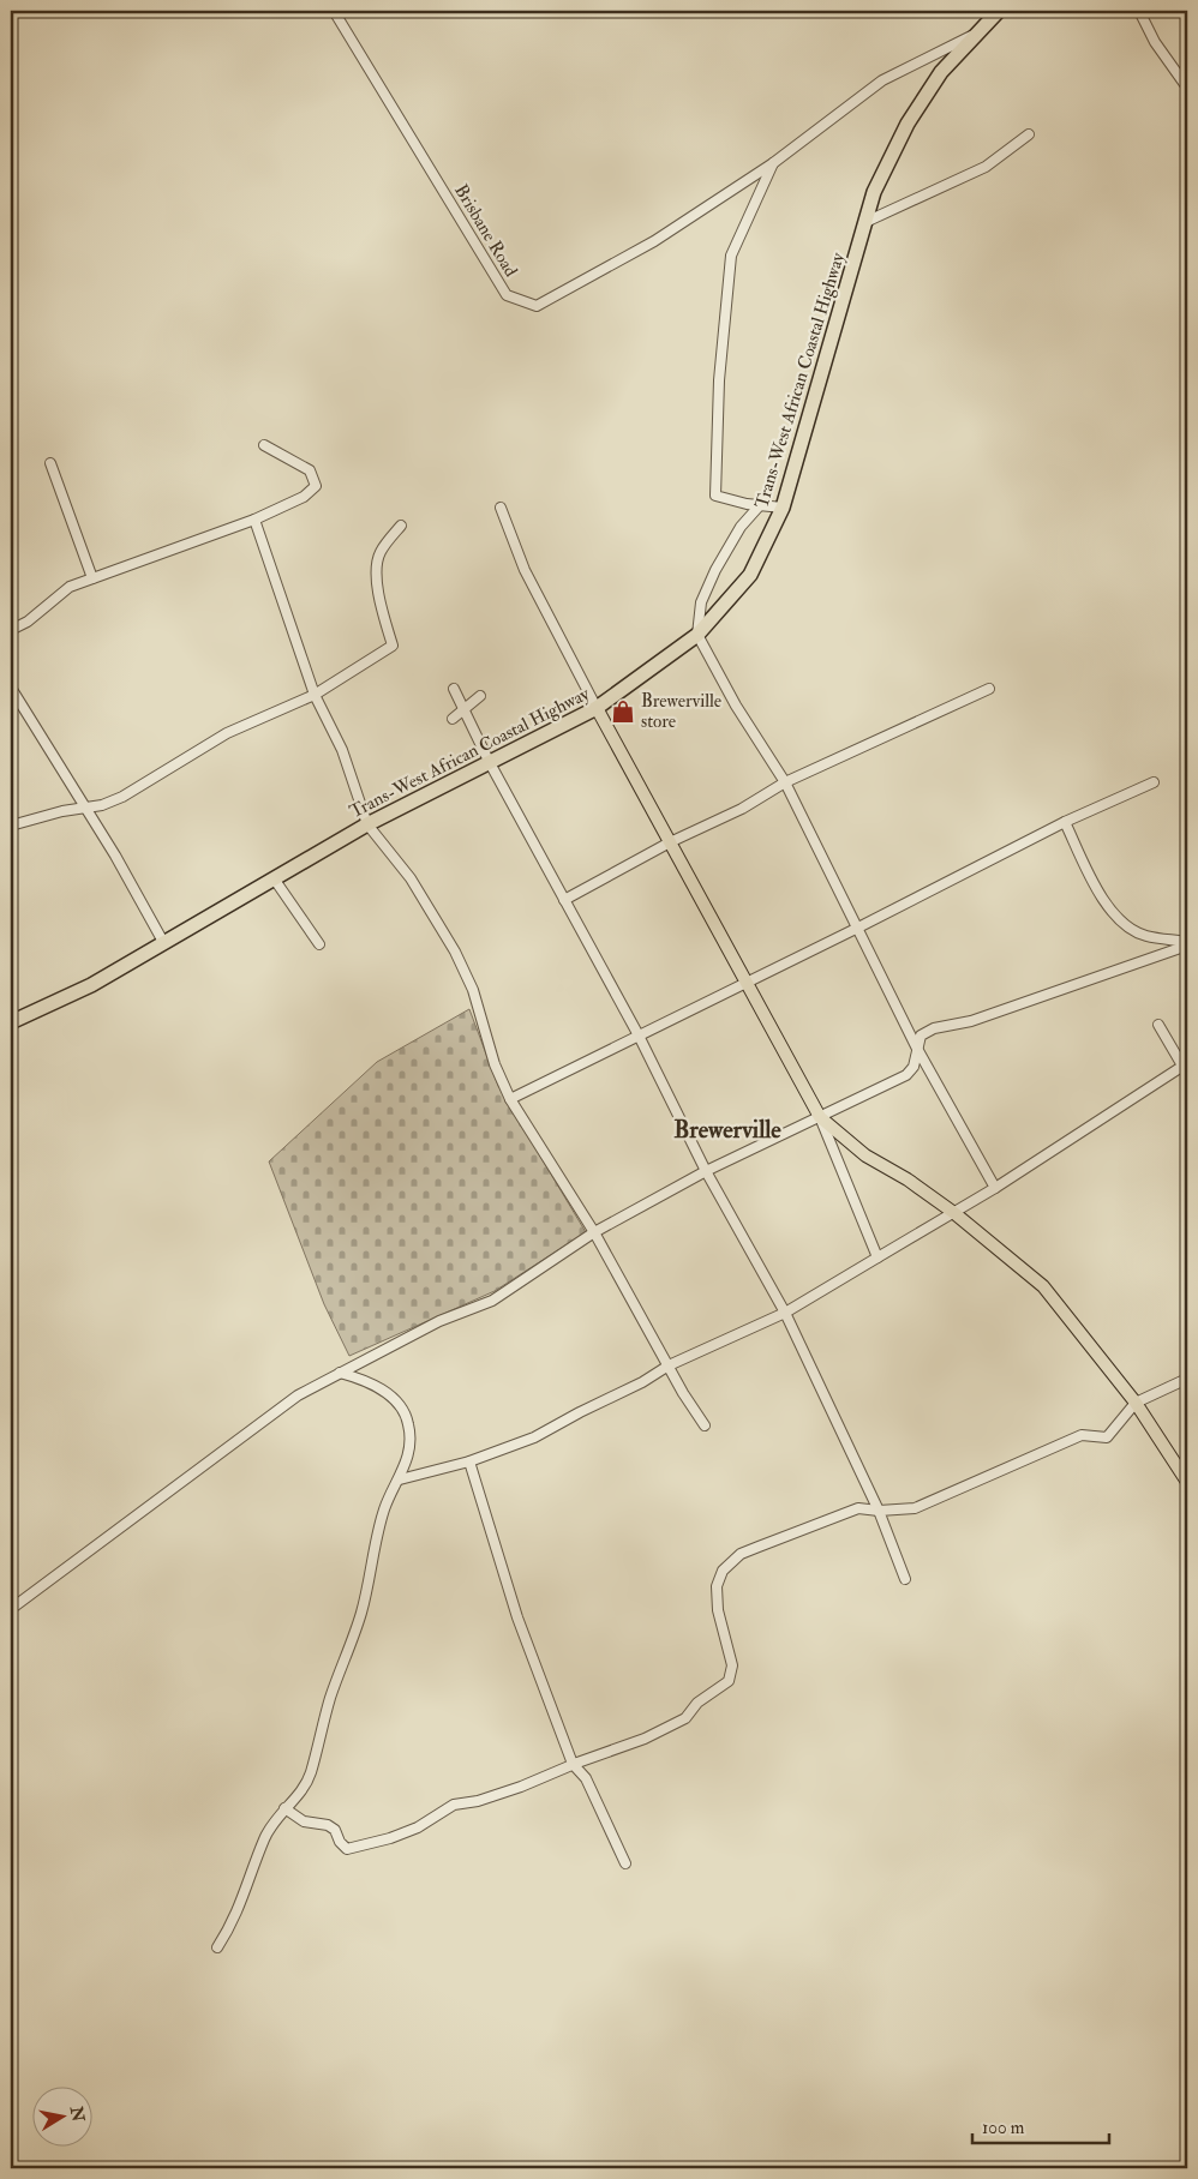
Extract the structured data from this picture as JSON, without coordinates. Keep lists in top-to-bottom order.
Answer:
{
  "streets": {
    "highway": ["Trans-West African Coastal Highway"],
    "street": ["Brisbane Road"]
  },
  "crossings": [
    ["Brisbane Road", "Trans-West African Coastal Highway"]
  ],
  "districts": ["Brewerville"],
  "places": {
    "shop": ["Brewerville store"]
  },
  "scale_bar": "100 m",
  "north": "right"
}
